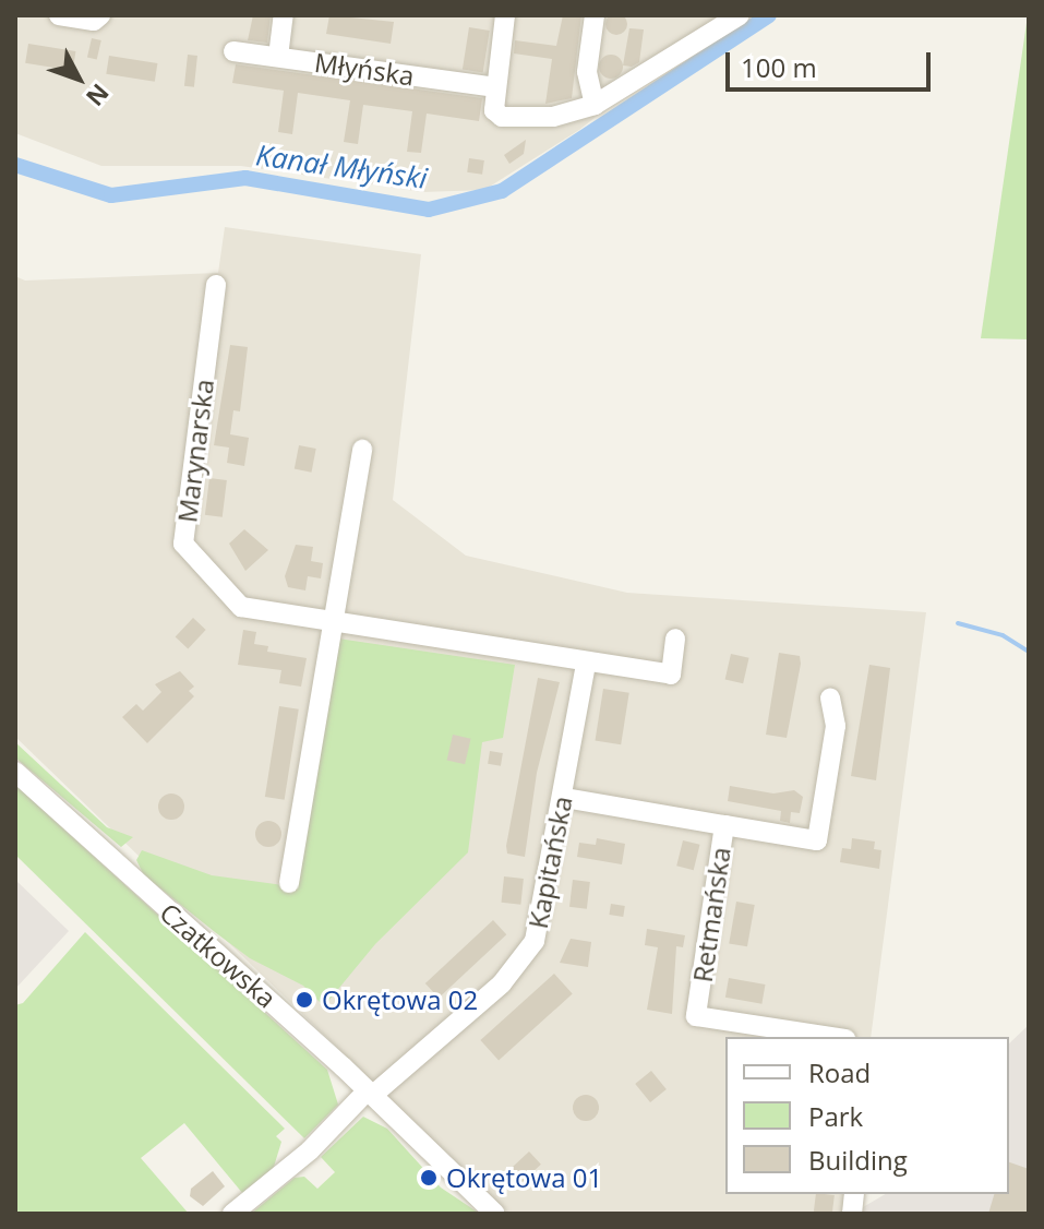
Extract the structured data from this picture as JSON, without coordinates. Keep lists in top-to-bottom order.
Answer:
{
  "streets": {
    "street": [
      "Młyńska",
      "Marynarska",
      "Kapitańska",
      "Retmańska",
      "Czatkowska"
    ]
  },
  "crossings": [
    ["Kapitańska", "Retmańska"],
    ["Kapitańska", "Czatkowska"]
  ],
  "water": ["Kanał Młyński"],
  "places": ["Okrętowa 02", "Okrętowa 01"],
  "legend": ["Road", "Park", "Building"],
  "scale_bar": "100 m",
  "north": "bottom right"
}
